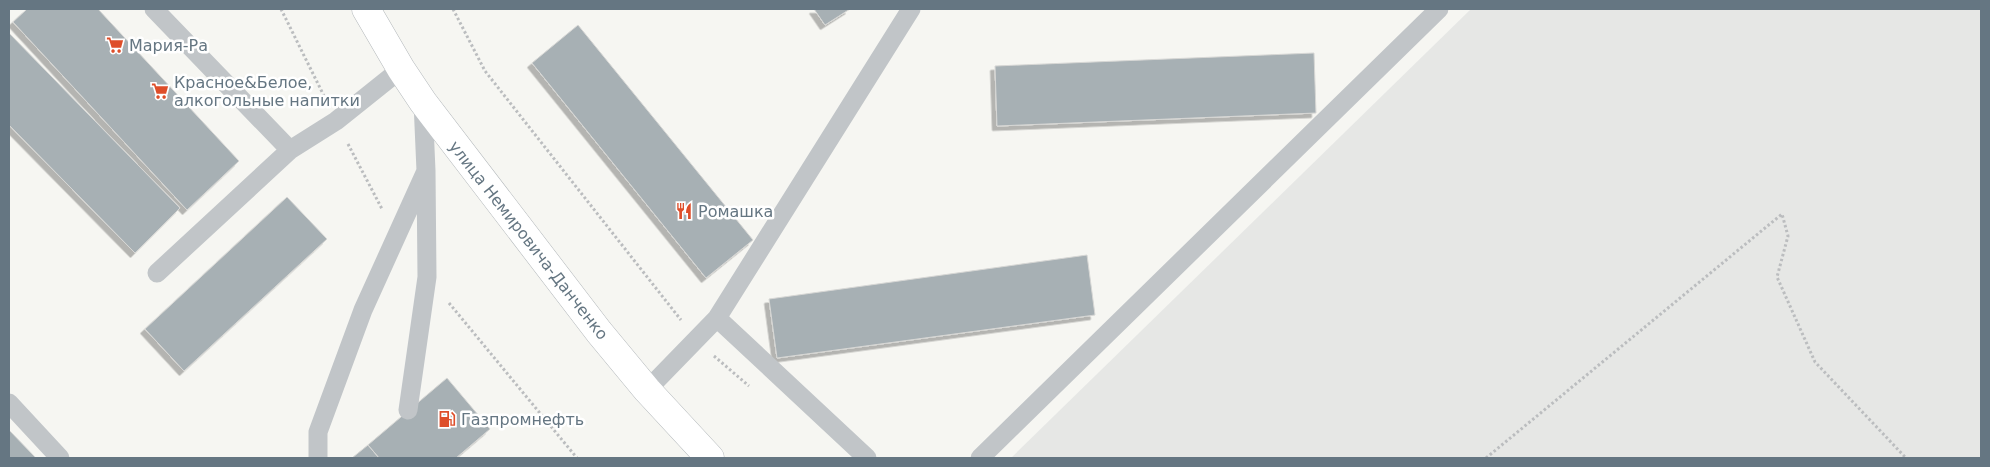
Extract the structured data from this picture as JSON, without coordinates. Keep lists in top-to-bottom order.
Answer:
{
  "streets": {
    "main road": ["улица Немировича-Данченко"]
  },
  "places": {
    "supermarket": ["Мария-Ра", "Красное&Белое, алкогольные напитки"],
    "restaurant": ["Ромашка"],
    "fuel station": ["Газпромнефть"]
  }
}
